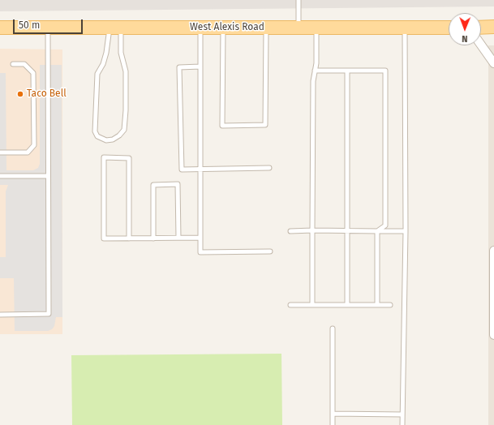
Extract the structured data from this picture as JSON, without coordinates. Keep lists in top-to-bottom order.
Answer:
{
  "streets": {
    "main road": ["West Alexis Road"]
  },
  "places": ["Taco Bell"],
  "scale_bar": "50 m",
  "north": "bottom"
}
